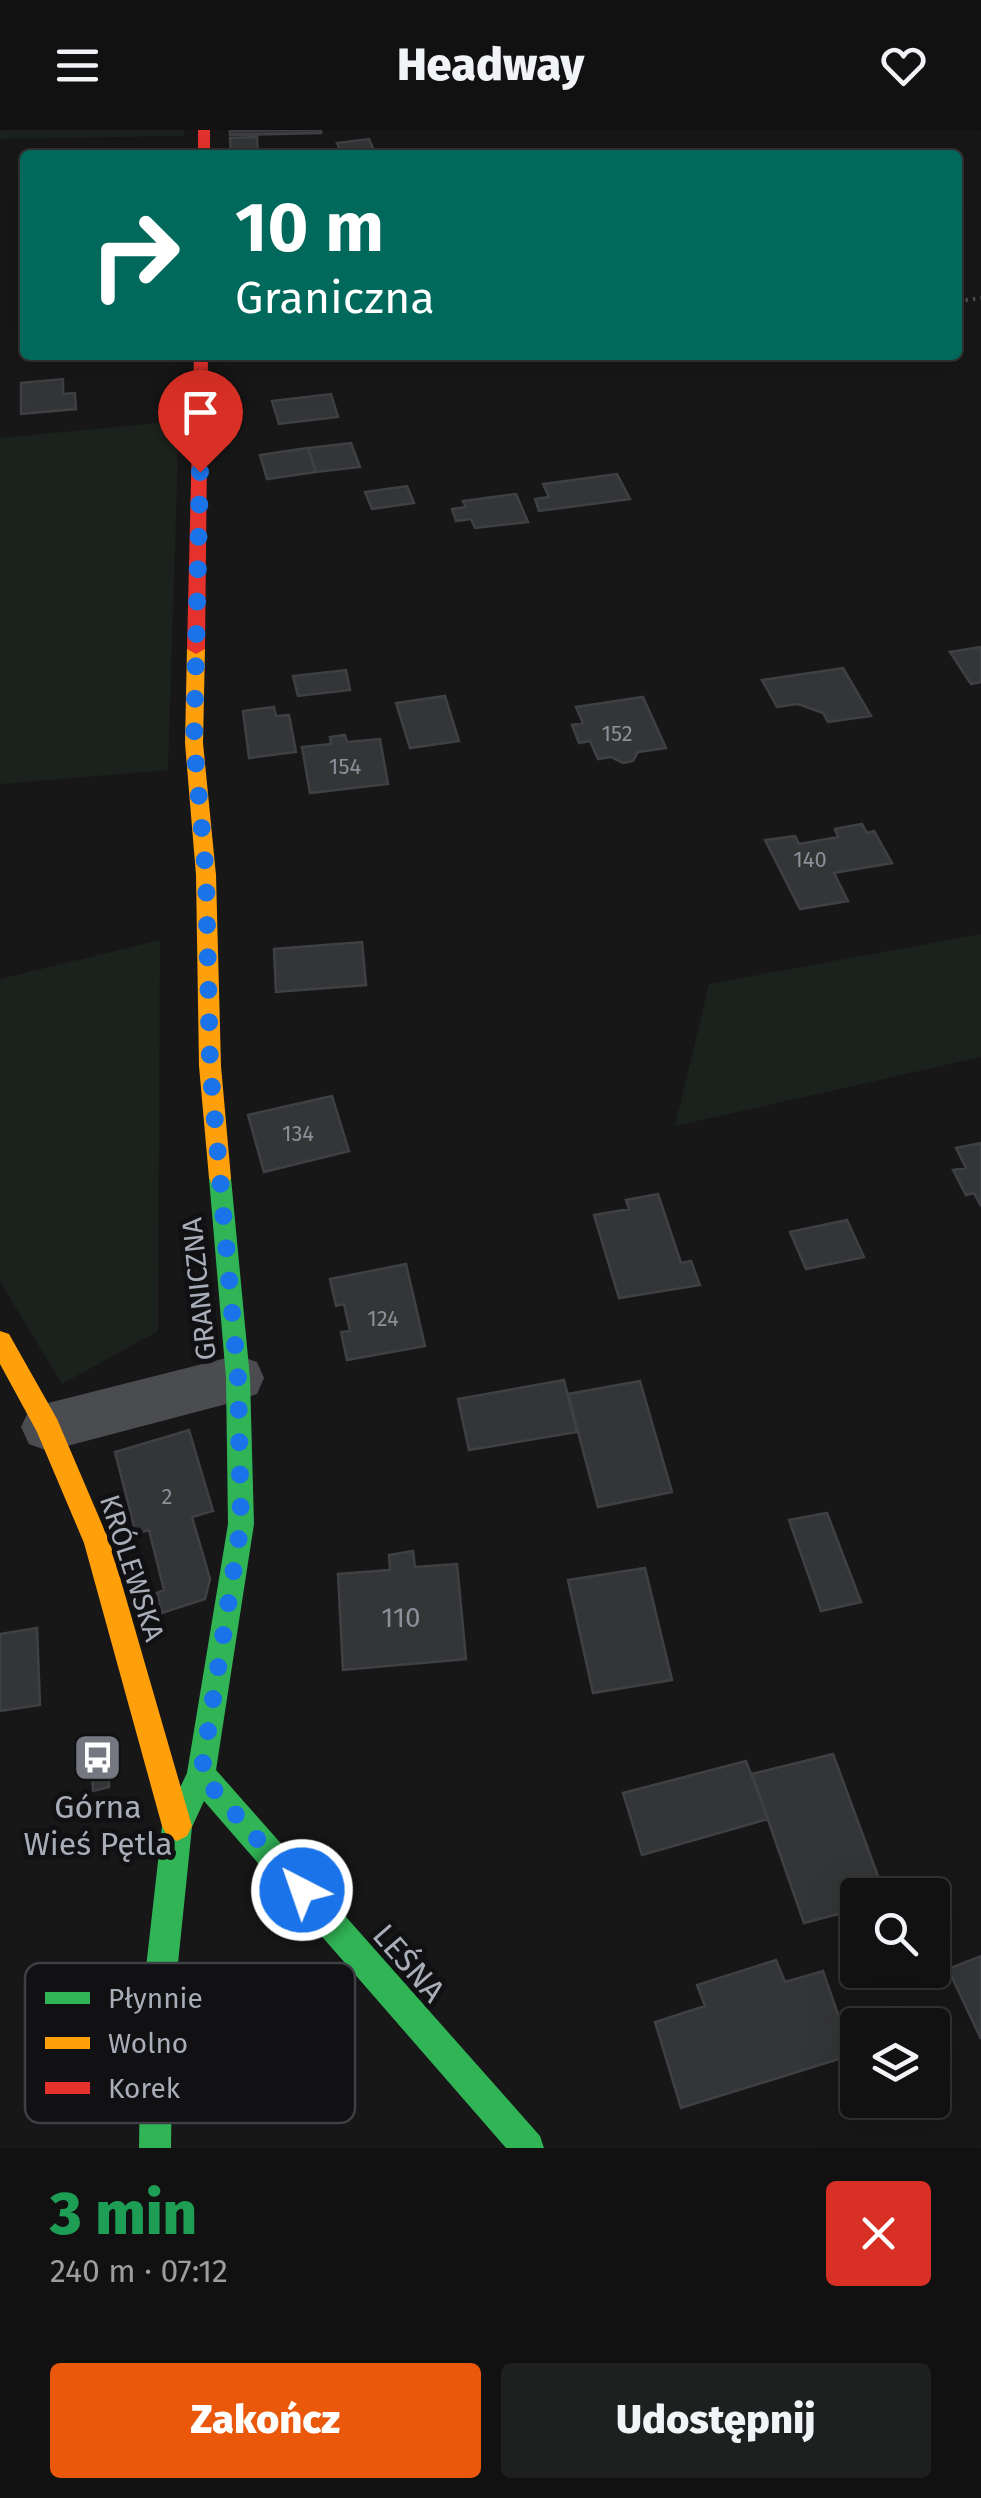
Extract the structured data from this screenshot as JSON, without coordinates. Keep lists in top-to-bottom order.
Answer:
{
  "streets": {
    "street": ["GRANICZNA", "KRÓLEWSKA", "LEŚNA"]
  },
  "crossings": [
    ["GRANICZNA", "KRÓLEWSKA"],
    ["GRANICZNA", "LEŚNA"]
  ],
  "places": {
    "bus stop": ["Górna Wieś Pętla"]
  },
  "house_numbers": [
    "152",
    "154",
    "140",
    "134",
    "124",
    "2",
    "110"
  ],
  "legend": ["Płynnie", "Wolno", "Korek"],
  "page": {
    "header": "Headway",
    "turn": ["10 m", "Graniczna"],
    "heading": ["3 min", "240 m · 07:12"],
    "buttons": ["Zakończ", "Udostępnij"]
  }
}
